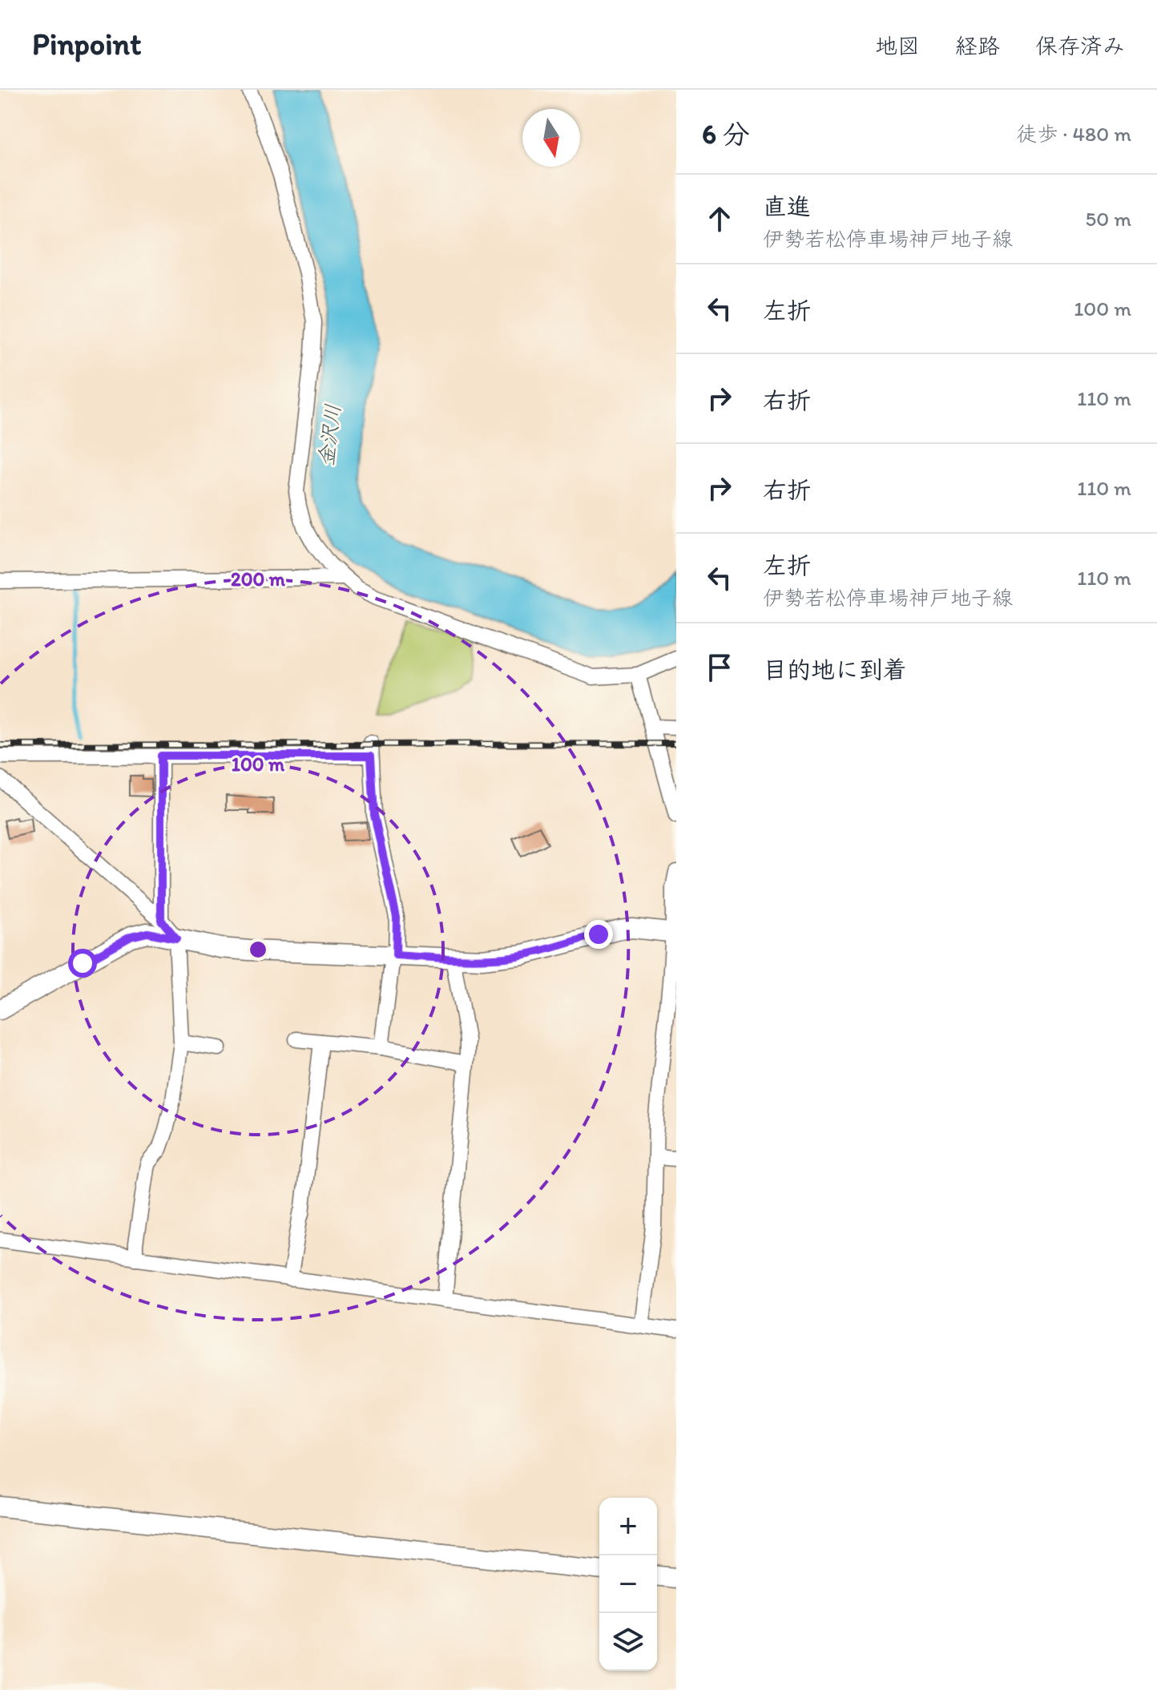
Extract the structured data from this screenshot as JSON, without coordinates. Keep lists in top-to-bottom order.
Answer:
{
  "water": ["金沢川"],
  "north": "bottom",
  "page": {
    "header": "Pinpoint",
    "nav": ["地図", "経路", "保存済み"],
    "heading": ["6 分", "徒歩 · 480 m"],
    "list": [
      ["直進", "伊勢若松停車場神戸地子線", "50 m"],
      ["左折", "100 m"],
      ["右折", "110 m"],
      ["右折", "110 m"],
      ["左折", "伊勢若松停車場神戸地子線", "110 m"],
      "目的地に到着"
    ],
    "map_buttons": ["+", "−"]
  },
  "rings": ["200 m", "100 m"]
}
